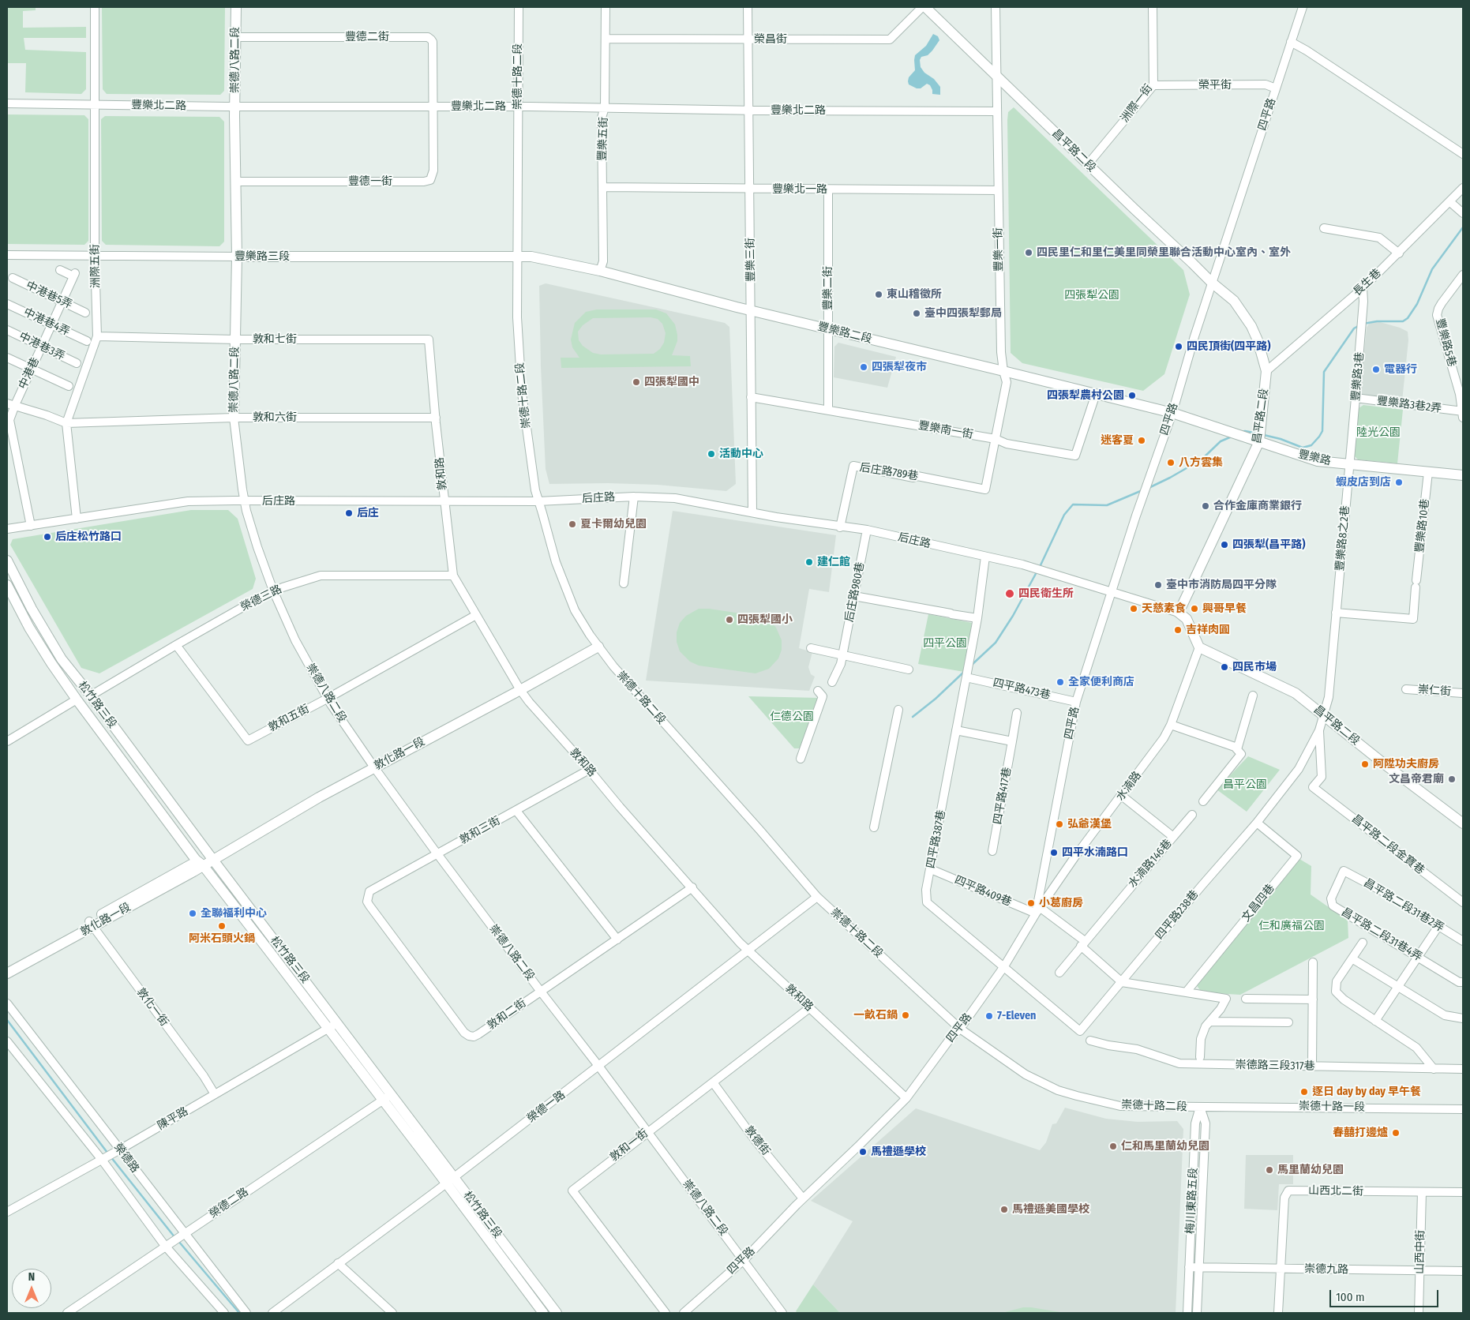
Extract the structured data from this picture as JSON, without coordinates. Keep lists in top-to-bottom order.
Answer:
{
  "streets": {
    "street": [
      "豐德二街",
      "榮昌街",
      "崇德八路二段",
      "崇德十路二段",
      "榮平街",
      "洲際一街",
      "豐樂北二路",
      "四平路",
      "豐樂五街",
      "昌平路二段",
      "豐德一街",
      "豐樂北一路",
      "豐樂一街",
      "豐樂路三段",
      "豐樂三街",
      "洲際五街",
      "長生巷",
      "豐樂二街",
      "中港巷5弄",
      "中港巷4弄",
      "豐樂路二段",
      "敦和七街",
      "豐樂路5巷",
      "中港巷3弄",
      "中港巷",
      "豐樂路3巷",
      "豐樂路3巷2弄",
      "敦和六街",
      "豐樂南一街",
      "豐樂路",
      "后庄路789巷",
      "敦和路",
      "后庄路",
      "豐樂路10巷",
      "豐樂路8之2巷",
      "后庄路980巷",
      "榮德三路",
      "四平路473巷",
      "崇仁街",
      "松竹路三段",
      "敦和五街",
      "敦化路一段",
      "水湳路",
      "四平路417巷",
      "敦和三街",
      "四平路387巷",
      "昌平路二段金寶巷",
      "水湳路146巷",
      "四平路409巷",
      "文昌四巷",
      "昌平路二段31巷2弄",
      "四平路238巷",
      "昌平路二段31巷4弄",
      "敦化一街",
      "敦和二街",
      "崇德路三段317巷",
      "榮德一路",
      "崇德十路一段",
      "陳平路",
      "敦德街",
      "敦和一街",
      "榮德路",
      "山西北二街",
      "梅川東路五段",
      "榮德二路",
      "山西中街",
      "崇德九路"
    ]
  },
  "crossings": [
    ["豐德二街", "崇德八路二段"],
    ["豐德二街", "豐樂北二路"],
    ["豐德二街", "豐德一街"],
    ["榮昌街", "豐樂五街"],
    ["榮昌街", "昌平路二段"],
    ["榮昌街", "豐樂三街"],
    ["崇德八路二段", "豐樂北二路"],
    ["崇德八路二段", "四平路"],
    ["崇德八路二段", "豐德一街"],
    ["崇德八路二段", "豐樂路三段"],
    ["崇德八路二段", "敦和七街"],
    ["崇德八路二段", "敦和六街"],
    ["崇德八路二段", "后庄路"],
    ["崇德八路二段", "榮德三路"],
    ["崇德八路二段", "敦和五街"],
    ["崇德八路二段", "敦化路一段"],
    ["崇德八路二段", "敦和三街"],
    ["崇德八路二段", "敦和二街"],
    ["崇德八路二段", "榮德一路"],
    ["崇德八路二段", "敦和一街"],
    ["崇德十路二段", "豐樂北二路"],
    ["崇德十路二段", "四平路"],
    ["崇德十路二段", "豐樂路三段"],
    ["崇德十路二段", "豐樂路二段"],
    ["崇德十路二段", "后庄路"],
    ["崇德十路二段", "敦化路一段"],
    ["崇德十路二段", "榮德一路"],
    ["崇德十路二段", "崇德十路一段"],
    ["崇德十路二段", "梅川東路五段"],
    ["榮平街", "洲際一街"],
    ["榮平街", "四平路"],
    ["洲際一街", "昌平路二段"],
    ["豐樂北二路", "豐樂五街"],
    ["豐樂北二路", "豐德一街"],
    ["豐樂北二路", "豐樂一街"],
    ["豐樂北二路", "豐樂三街"],
    ["豐樂北二路", "洲際五街"],
    ["四平路", "昌平路二段"],
    ["四平路", "豐樂路二段"],
    ["四平路", "豐樂路"],
    ["四平路", "敦和路"],
    ["四平路", "后庄路"],
    ["四平路", "四平路473巷"],
    ["四平路", "水湳路"],
    ["四平路", "四平路387巷"],
    ["四平路", "四平路409巷"],
    ["四平路", "四平路238巷"],
    ["四平路", "敦德街"],
    ["豐樂五街", "豐樂北一路"],
    ["豐樂五街", "豐樂路二段"],
    ["昌平路二段", "豐樂一街"],
    ["昌平路二段", "長生巷"],
    ["昌平路二段", "豐樂路"],
    ["昌平路二段", "后庄路"],
    ["昌平路二段", "豐樂路8之2巷"],
    ["昌平路二段", "水湳路"],
    ["昌平路二段", "四平路238巷"],
    ["豐樂北一路", "豐樂一街"],
    ["豐樂北一路", "豐樂三街"],
    ["豐樂北一路", "豐樂二街"],
    ["豐樂一街", "豐樂路二段"],
    ["豐樂一街", "豐樂南一街"],
    ["豐樂一街", "后庄路789巷"],
    ["豐樂路三段", "洲際五街"],
    ["豐樂路三段", "豐樂路二段"],
    ["豐樂三街", "豐樂路二段"],
    ["豐樂三街", "豐樂南一街"],
    ["豐樂三街", "后庄路"],
    ["洲際五街", "敦和七街"],
    ["洲際五街", "敦和六街"],
    ["洲際五街", "后庄路"],
    ["長生巷", "豐樂路3巷"],
    ["豐樂二街", "豐樂路二段"],
    ["豐樂二街", "豐樂南一街"],
    ["中港巷5弄", "中港巷"],
    ["中港巷4弄", "中港巷"],
    ["豐樂路二段", "豐樂南一街"],
    ["豐樂路二段", "豐樂路"],
    ["敦和七街", "敦和路"],
    ["豐樂路5巷", "豐樂路3巷2弄"],
    ["中港巷3弄", "中港巷"],
    ["中港巷", "后庄路"],
    ["豐樂路3巷", "豐樂路3巷2弄"],
    ["豐樂路3巷", "豐樂路"],
    ["豐樂路3巷", "豐樂路8之2巷"],
    ["敦和六街", "敦和路"],
    ["豐樂路", "豐樂路10巷"],
    ["豐樂路", "豐樂路8之2巷"],
    ["后庄路789巷", "后庄路"],
    ["敦和路", "后庄路"],
    ["敦和路", "榮德三路"],
    ["敦和路", "敦和五街"],
    ["敦和路", "敦化路一段"],
    ["敦和路", "敦和三街"],
    ["敦和路", "敦和二街"],
    ["敦和路", "榮德一路"],
    ["敦和路", "敦和一街"],
    ["后庄路", "后庄路980巷"],
    ["后庄路", "四平路387巷"],
    ["豐樂路10巷", "豐樂路8之2巷"],
    ["豐樂路8之2巷", "四平路238巷"],
    ["榮德三路", "松竹路三段"],
    ["榮德三路", "敦和五街"],
    ["四平路473巷", "四平路387巷"],
    ["松竹路三段", "敦化路一段"],
    ["松竹路三段", "榮德一路"],
    ["松竹路三段", "陳平路"],
    ["松竹路三段", "榮德二路"],
    ["敦化路一段", "敦化一街"],
    ["水湳路", "水湳路146巷"],
    ["水湳路", "四平路409巷"],
    ["敦和三街", "敦和二街"],
    ["四平路387巷", "四平路409巷"],
    ["四平路387巷", "四平路238巷"],
    ["昌平路二段金寶巷", "四平路238巷"],
    ["水湳路146巷", "四平路409巷"],
    ["四平路409巷", "四平路238巷"],
    ["文昌四巷", "四平路238巷"],
    ["昌平路二段31巷2弄", "昌平路二段31巷4弄"],
    ["敦化一街", "陳平路"],
    ["崇德十路一段", "梅川東路五段"],
    ["陳平路", "榮德路"],
    ["敦德街", "敦和一街"],
    ["榮德路", "榮德二路"],
    ["山西北二街", "山西中街"],
    ["山西北二街", "崇德九路"],
    ["梅川東路五段", "崇德九路"],
    ["山西中街", "崇德九路"]
  ],
  "parks": [
    "四張犁公園",
    "陸光公園",
    "四平公園",
    "仁德公園",
    "昌平公園",
    "仁和廣福公園"
  ],
  "places": [
    "四民里仁和里仁美里同榮里聯合活動中心室內、室外",
    "東山稽徵所",
    "臺中四張犁郵局",
    "四民頂街(四平路)",
    "四張犁夜市",
    "電器行",
    "四張犁國中",
    "四張犁農村公園",
    "迷客夏",
    "活動中心",
    "八方雲集",
    "蝦皮店到店",
    "合作金庫商業銀行",
    "后庄",
    "夏卡爾幼兒園",
    "后庄松竹路口",
    "四張犁(昌平路)",
    "建仁館",
    "臺中市消防局四平分隊",
    "四民衛生所",
    "天慈素食",
    "興哥早餐",
    "四張犁國小",
    "吉祥肉圓",
    "四民市場",
    "全家便利商店",
    "阿陞功夫廚房",
    "文昌帝君廟",
    "弘爺漢堡",
    "四平水湳路口",
    "小葛廚房",
    "全聯福利中心",
    "阿米石頭火鍋",
    "一畝石鍋",
    "7-Eleven",
    "逐日 day by day 早午餐",
    "春囍打邊爐",
    "仁和馬里蘭幼兒園",
    "馬禮遜學校",
    "馬里蘭幼兒園",
    "馬禮遜美國學校"
  ],
  "scale_bar": "100 m",
  "north": "top"
}
